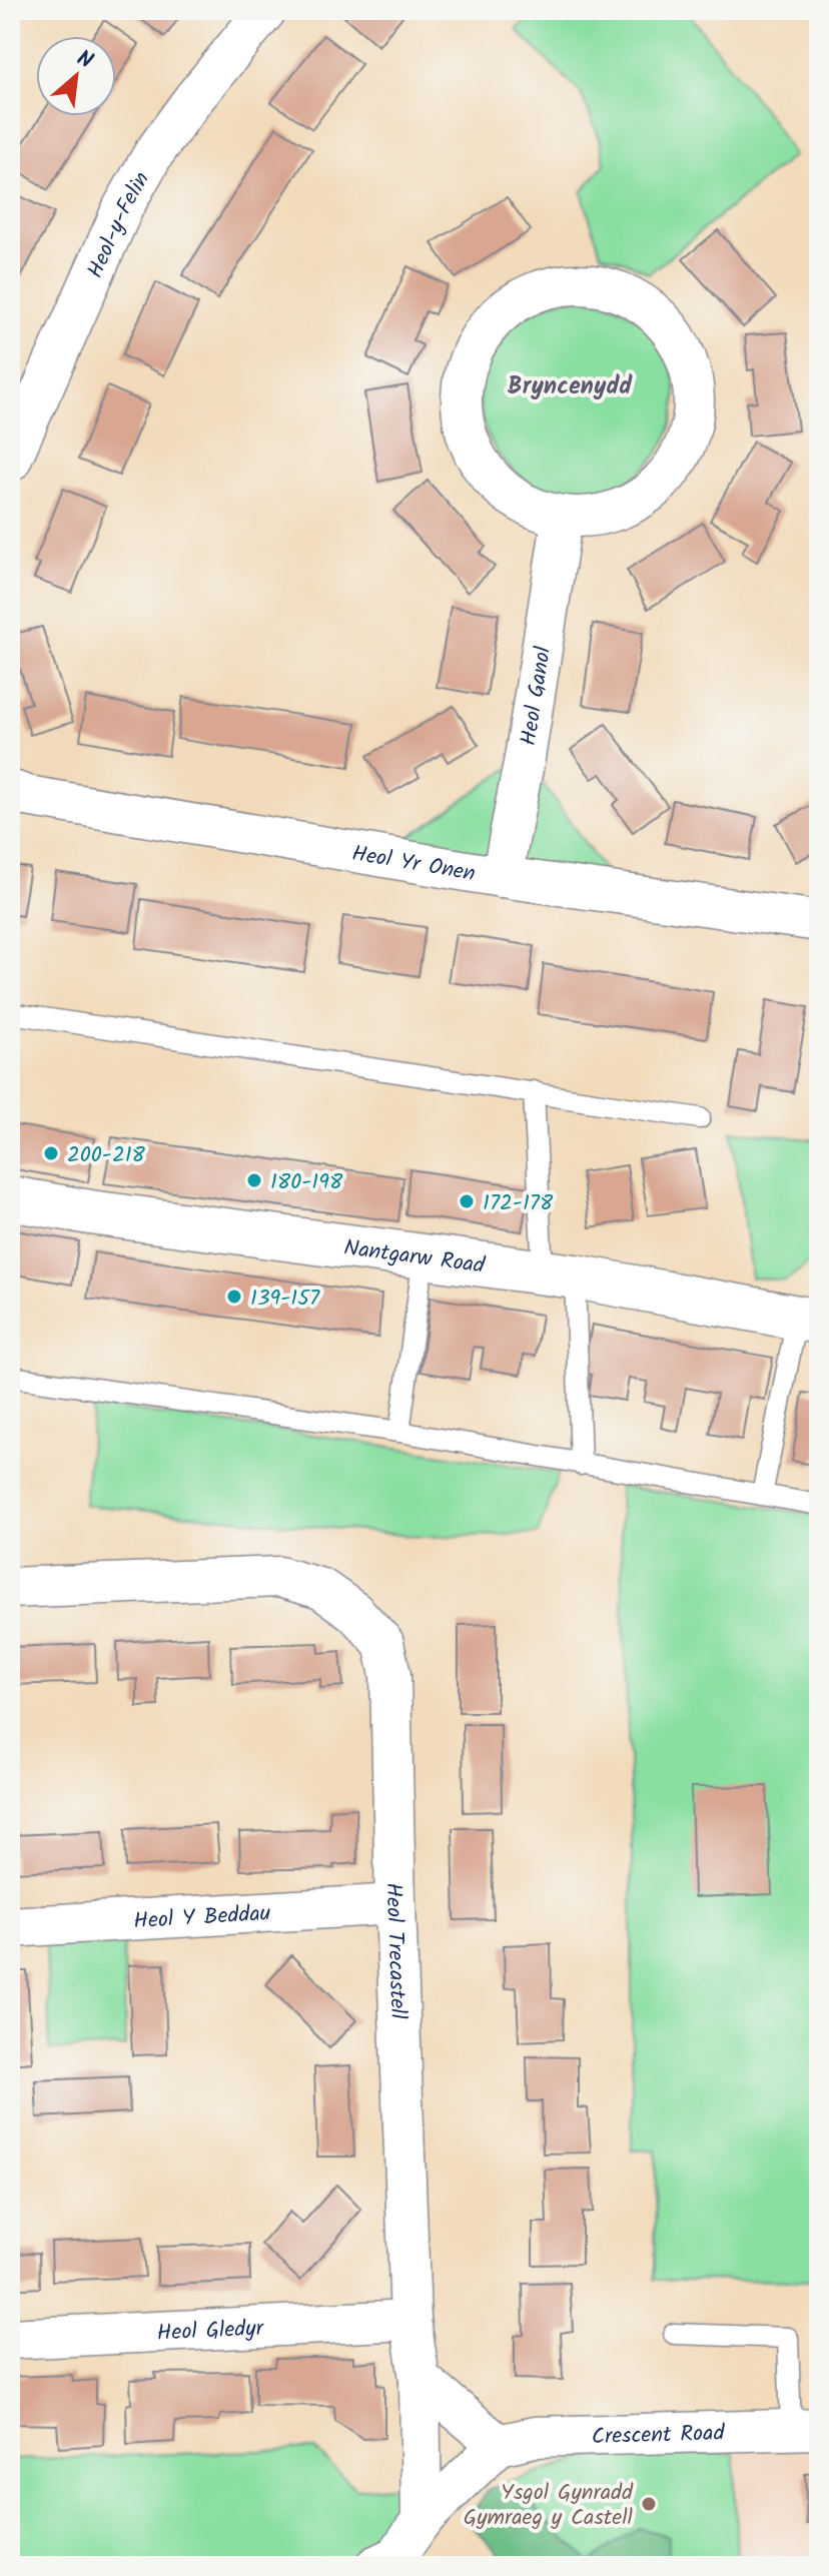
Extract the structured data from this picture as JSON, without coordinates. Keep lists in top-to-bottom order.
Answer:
{
  "streets": {
    "main road": ["Nantgarw Road"],
    "street": [
      "Heol-y-Felin",
      "Heol Ganol",
      "Heol Yr Onen",
      "Heol Y Beddau",
      "Heol Trecastell",
      "Heol Gledyr",
      "Crescent Road"
    ]
  },
  "crossings": [
    ["Heol Ganol", "Heol Yr Onen"],
    ["Heol Y Beddau", "Heol Trecastell"],
    ["Heol Trecastell", "Heol Gledyr"]
  ],
  "districts": ["Bryncenydd"],
  "places": [
    "200-218",
    "180-198",
    "172-178",
    "139-157",
    "Ysgol Gynradd Gymraeg y Castell"
  ],
  "north": "top right"
}
